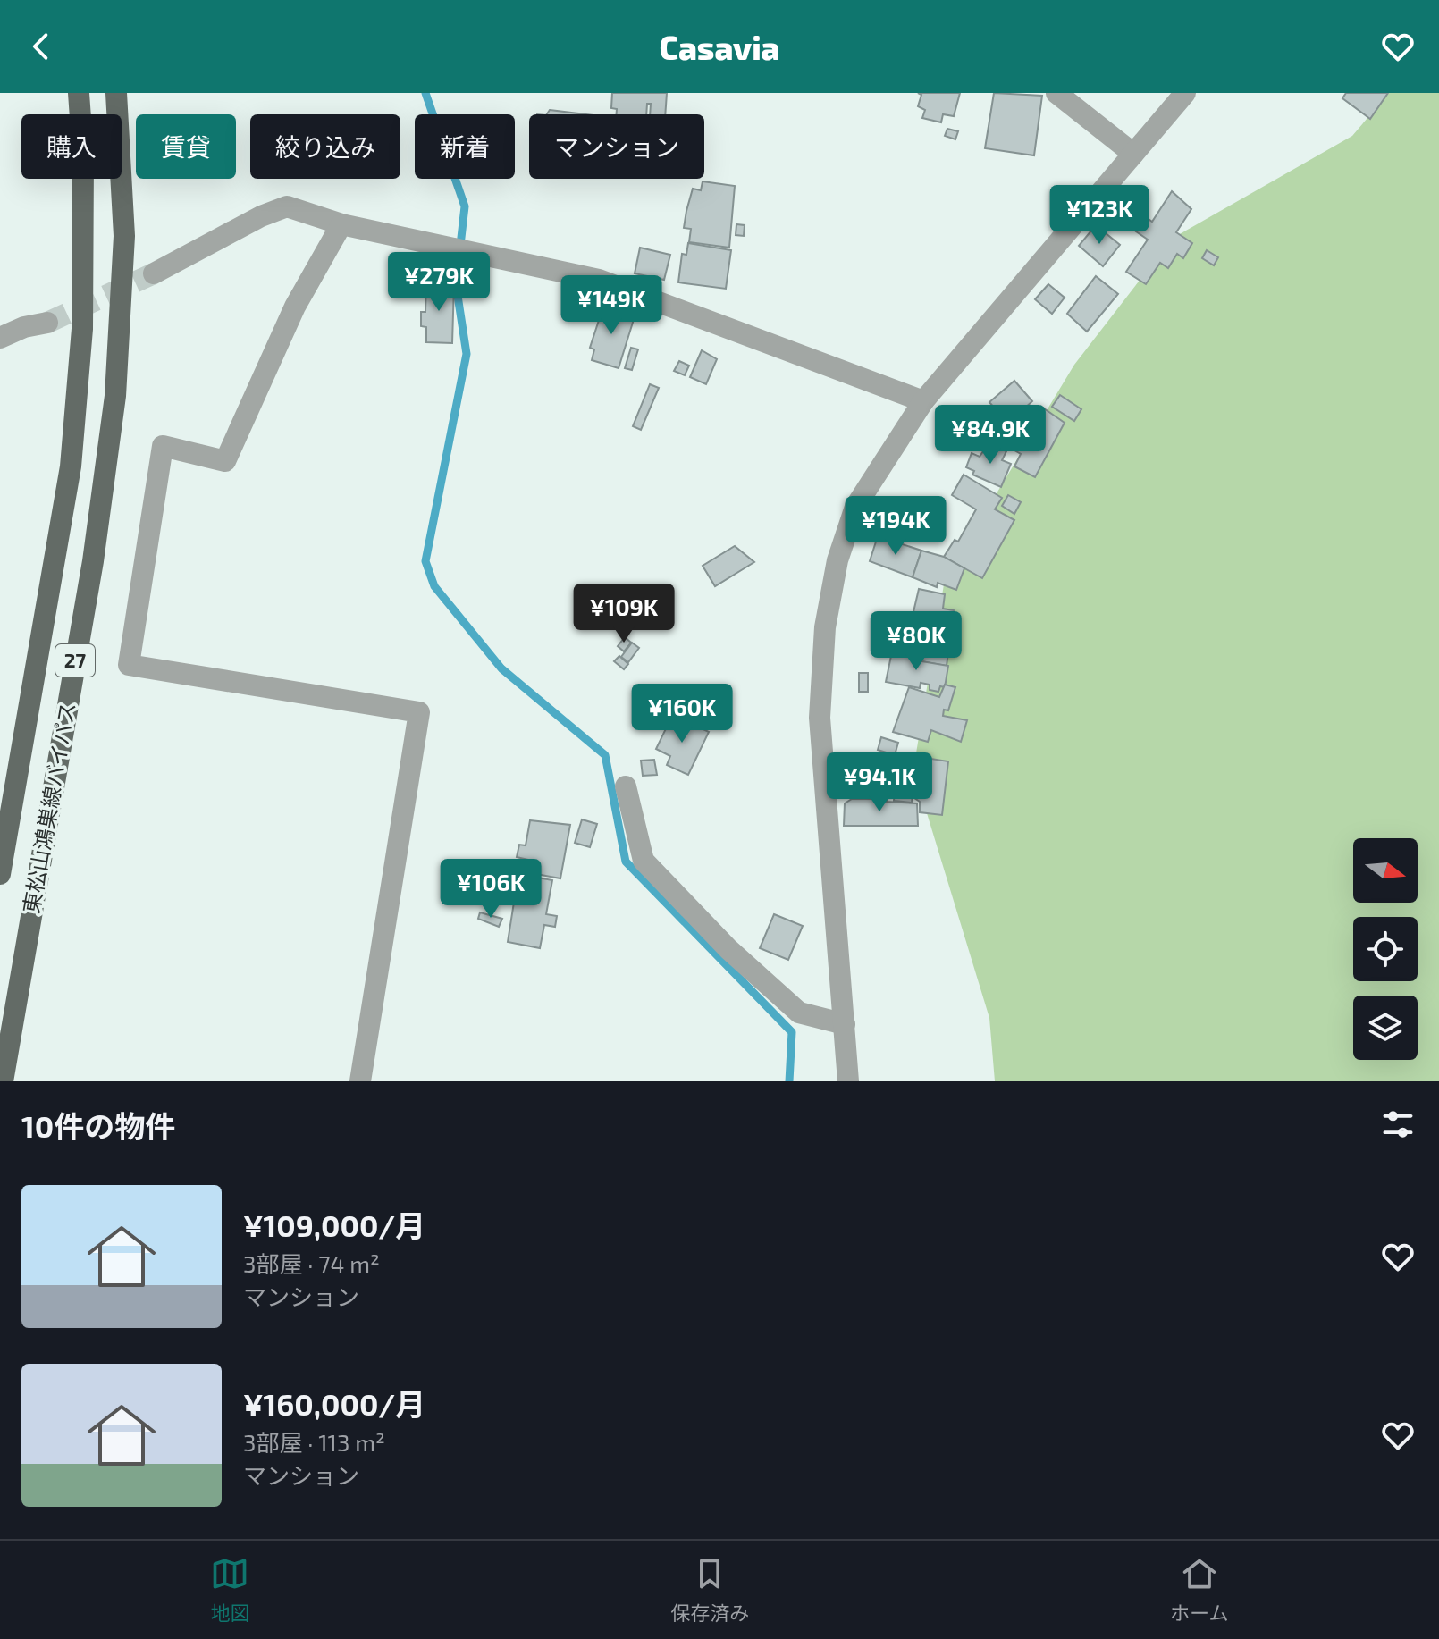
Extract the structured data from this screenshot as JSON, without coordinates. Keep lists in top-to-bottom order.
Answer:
{
  "streets": {
    "main road": ["27", "東松山鴻巣線バイパス"]
  },
  "north": "right",
  "page": {
    "header": "Casavia",
    "chip": [
      "購入",
      "賃貸",
      "絞り込み",
      "新着",
      "マンション"
    ],
    "price": [
      "¥123K",
      "¥279K",
      "¥149K",
      "¥84.9K",
      "¥194K",
      "¥109K",
      "¥80K",
      "¥160K",
      "¥94.1K",
      "¥106K"
    ],
    "heading": "10件の物件",
    "list": [
      {
        "name": "¥109,000/月",
        "note": "3部屋 · 74 m² · マンション"
      },
      {
        "name": "¥160,000/月",
        "note": "3部屋 · 113 m² · マンション"
      }
    ],
    "tabs": ["地図", "保存済み", "ホーム"]
  }
}
